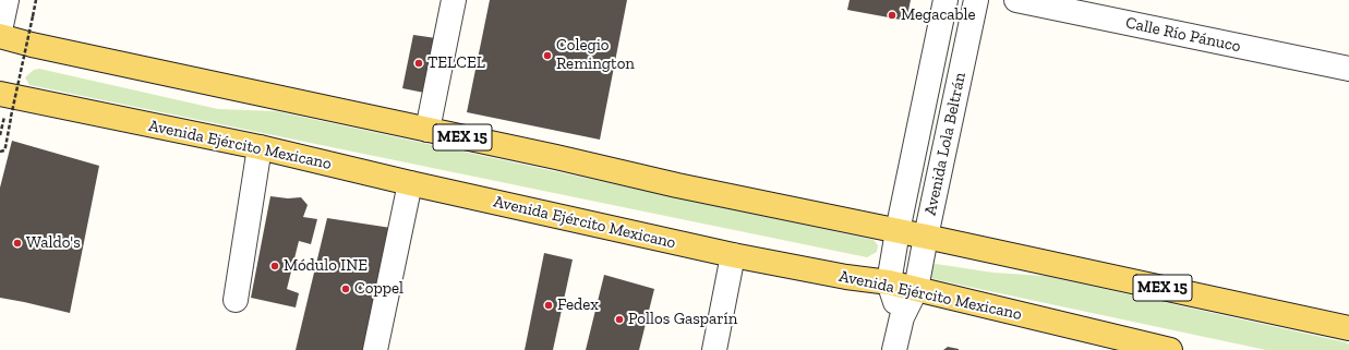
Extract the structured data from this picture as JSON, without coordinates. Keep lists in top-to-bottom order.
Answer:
{
  "streets": {
    "main road": ["MEX 15", "Avenida Ejército Mexicano"],
    "street": ["Calle Río Pánuco", "Avenida Lola Beltrán"]
  },
  "crossings": [
    ["MEX 15", "Avenida Lola Beltrán"],
    ["Avenida Lola Beltrán", "Avenida Ejército Mexicano"]
  ],
  "places": [
    "Megacable",
    "Colegio Remington",
    "TELCEL",
    "Waldo's",
    "Módulo INE",
    "Coppel",
    "Fedex",
    "Pollos Gasparín"
  ]
}
